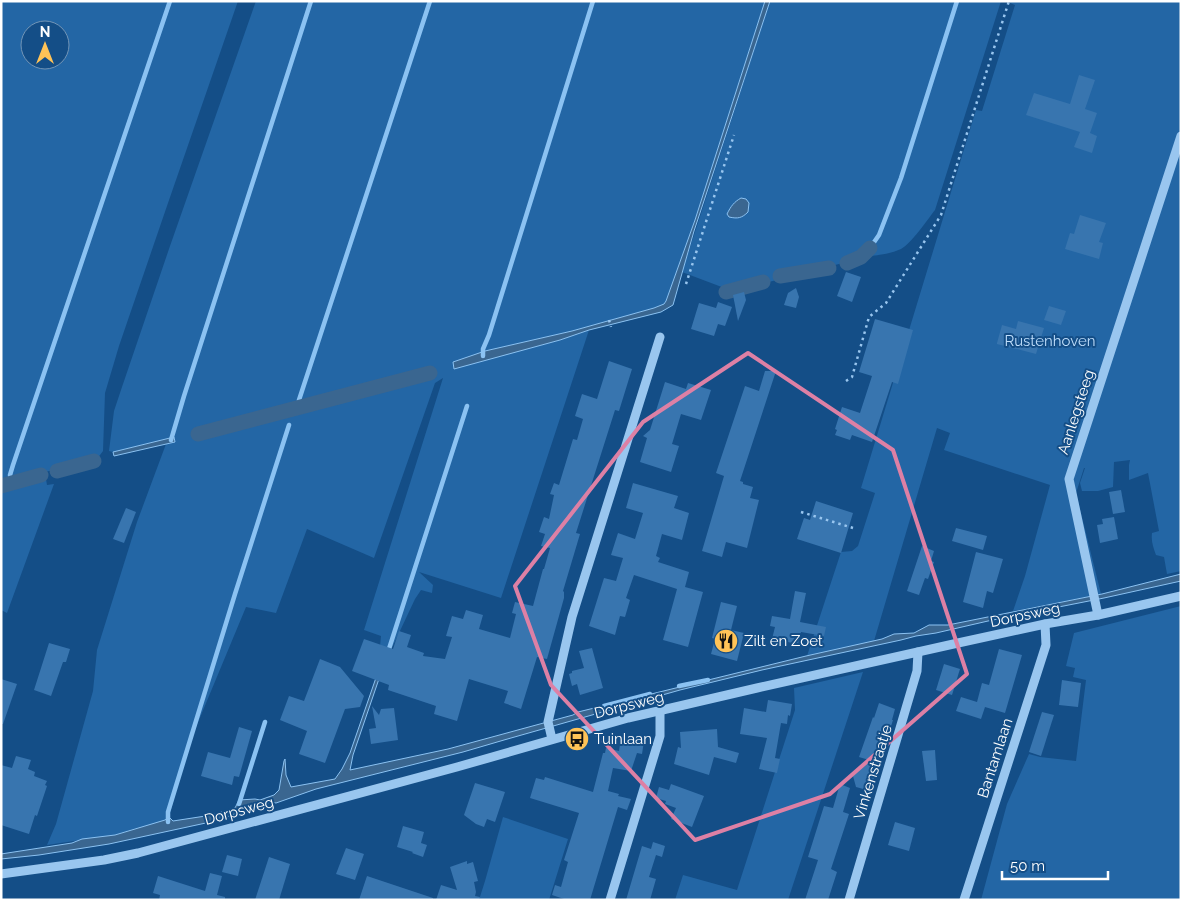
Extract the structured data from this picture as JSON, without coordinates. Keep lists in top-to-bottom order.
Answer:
{
  "streets": {
    "street": [
      "Aanlegsteeg",
      "Dorpsweg",
      "Bantamlaan",
      "Vinkenstraatje"
    ]
  },
  "crossings": [
    ["Aanlegsteeg", "Dorpsweg"],
    ["Dorpsweg", "Bantamlaan"],
    ["Dorpsweg", "Vinkenstraatje"]
  ],
  "parks": ["Rustenhoven"],
  "places": {
    "restaurant": ["Zilt en Zoet"],
    "bus stop": ["Tuinlaan"]
  },
  "scale_bar": "50 m",
  "north": "top"
}
